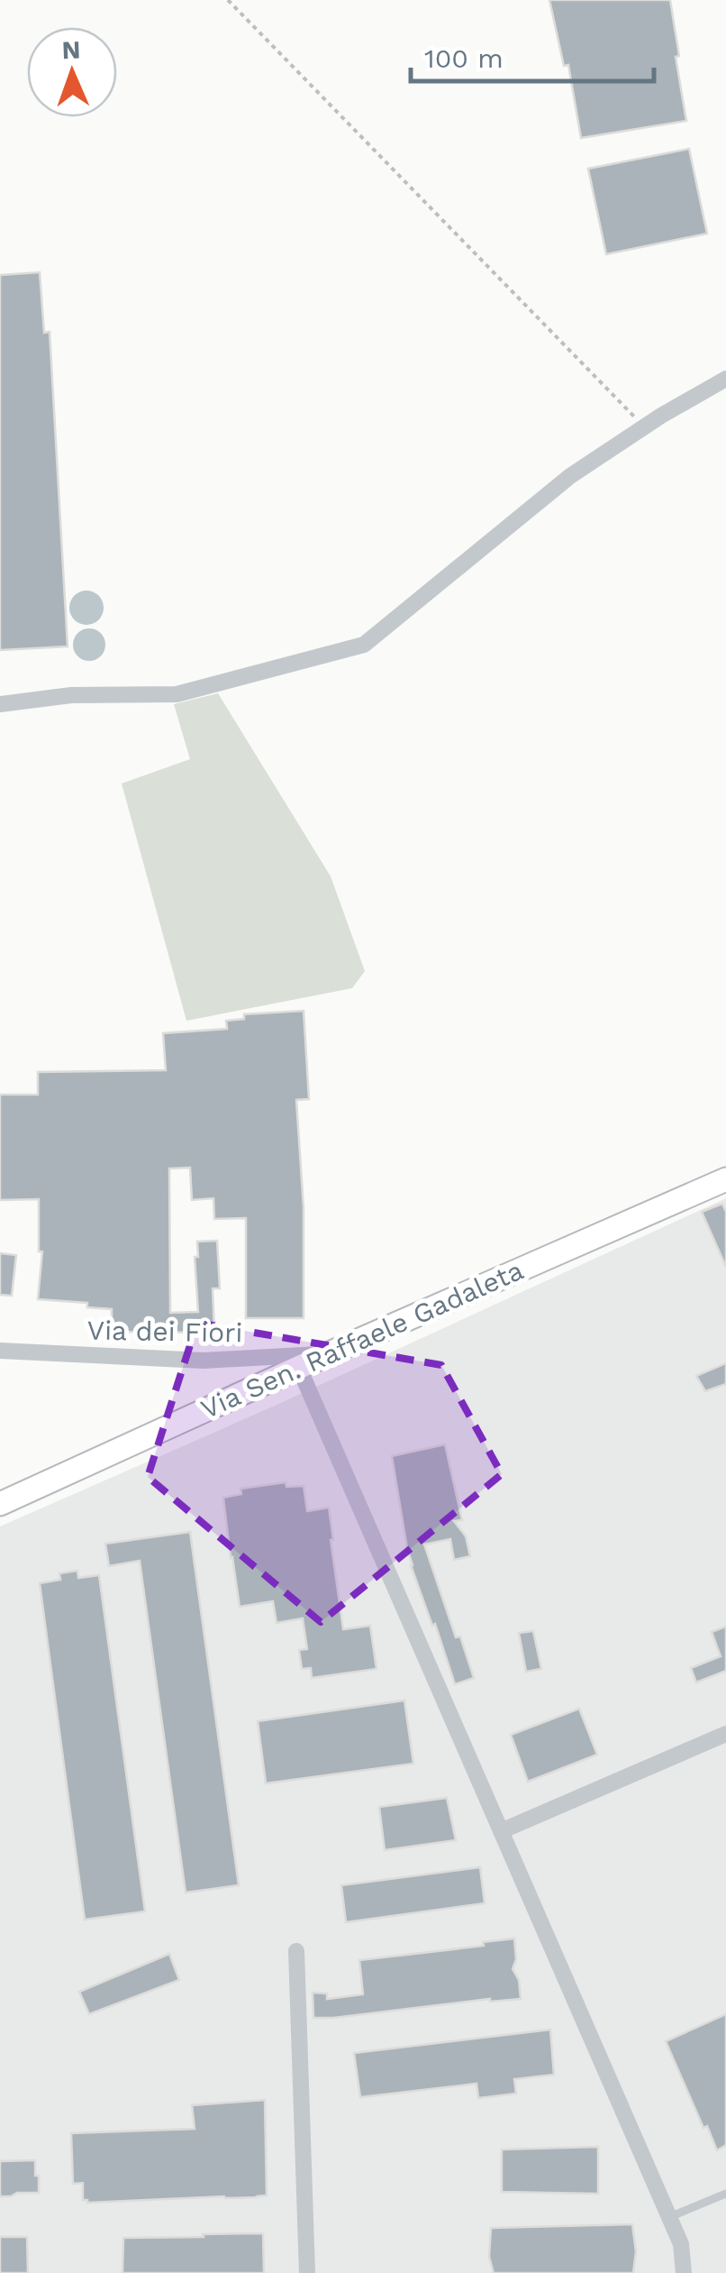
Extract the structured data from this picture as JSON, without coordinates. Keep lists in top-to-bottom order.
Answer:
{
  "streets": {
    "main road": ["Via Sen. Raffaele Gadaleta"],
    "street": ["Via dei Fiori"]
  },
  "crossings": [
    ["Via dei Fiori", "Via Sen. Raffaele Gadaleta"]
  ],
  "scale_bar": "100 m",
  "north": "top"
}
